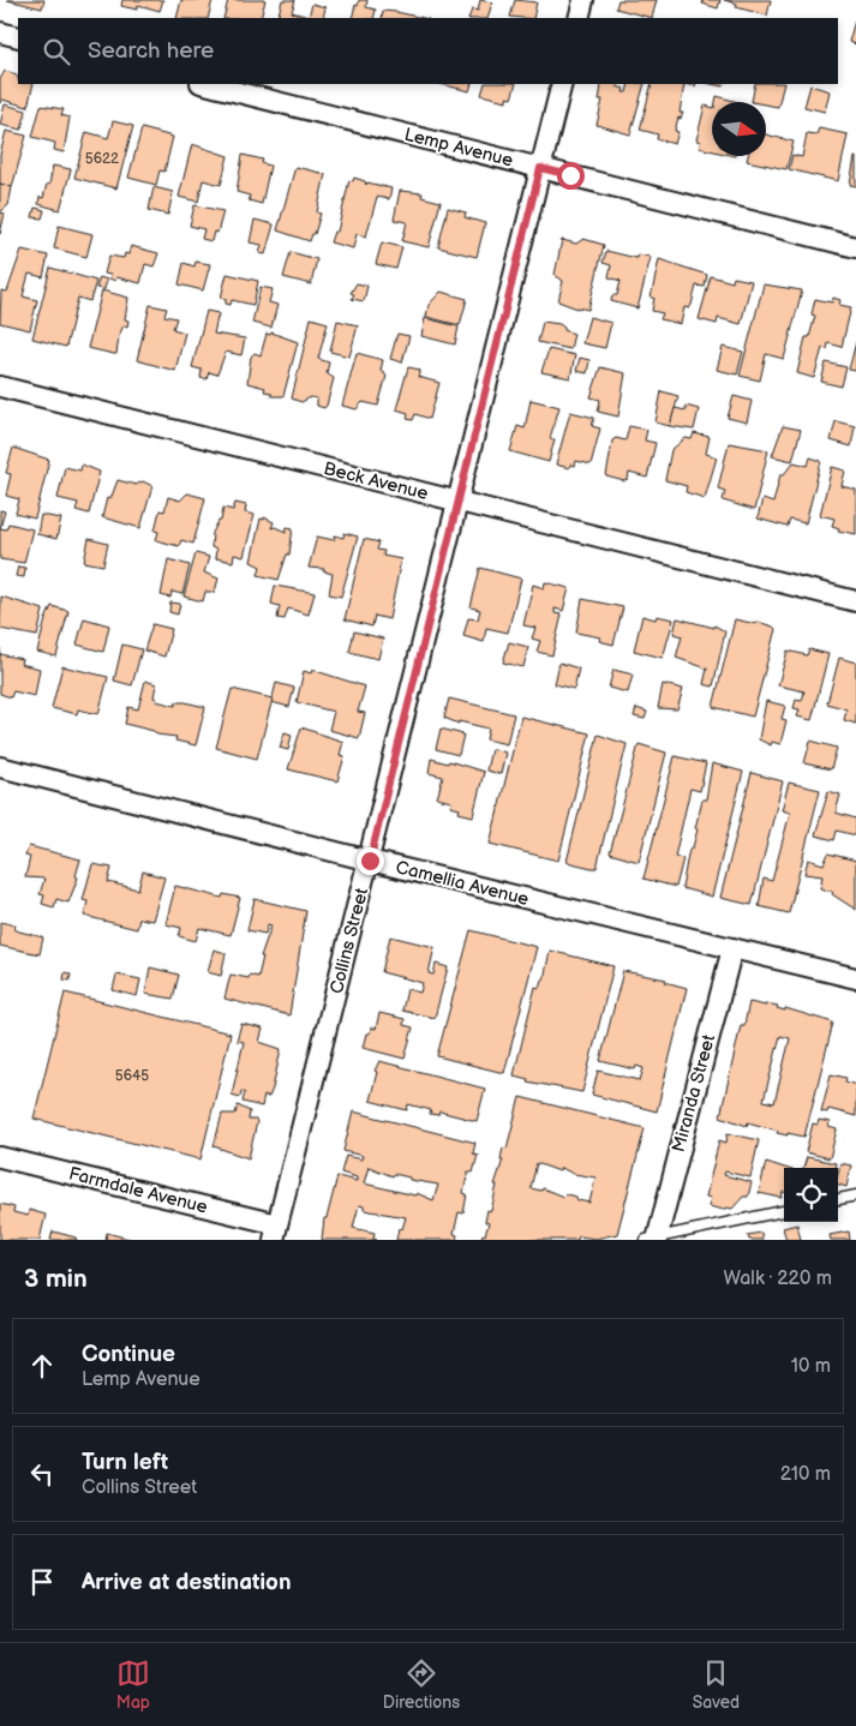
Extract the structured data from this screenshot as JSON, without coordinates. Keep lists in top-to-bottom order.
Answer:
{
  "streets": {
    "street": [
      "Lemp Avenue",
      "Beck Avenue",
      "Camellia Avenue",
      "Collins Street",
      "Miranda Street",
      "Farmdale Avenue"
    ]
  },
  "crossings": [
    ["Lemp Avenue", "Collins Street"],
    ["Beck Avenue", "Collins Street"],
    ["Camellia Avenue", "Collins Street"],
    ["Camellia Avenue", "Miranda Street"],
    ["Collins Street", "Farmdale Avenue"]
  ],
  "house_numbers": ["5622", "5645"],
  "north": "right",
  "page": {
    "search": "Search here",
    "heading": ["3 min", "Walk · 220 m"],
    "list": [
      ["Continue", "Lemp Avenue", "10 m"],
      ["Turn left", "Collins Street", "210 m"],
      "Arrive at destination"
    ],
    "nav": ["Map", "Directions", "Saved"]
  }
}
